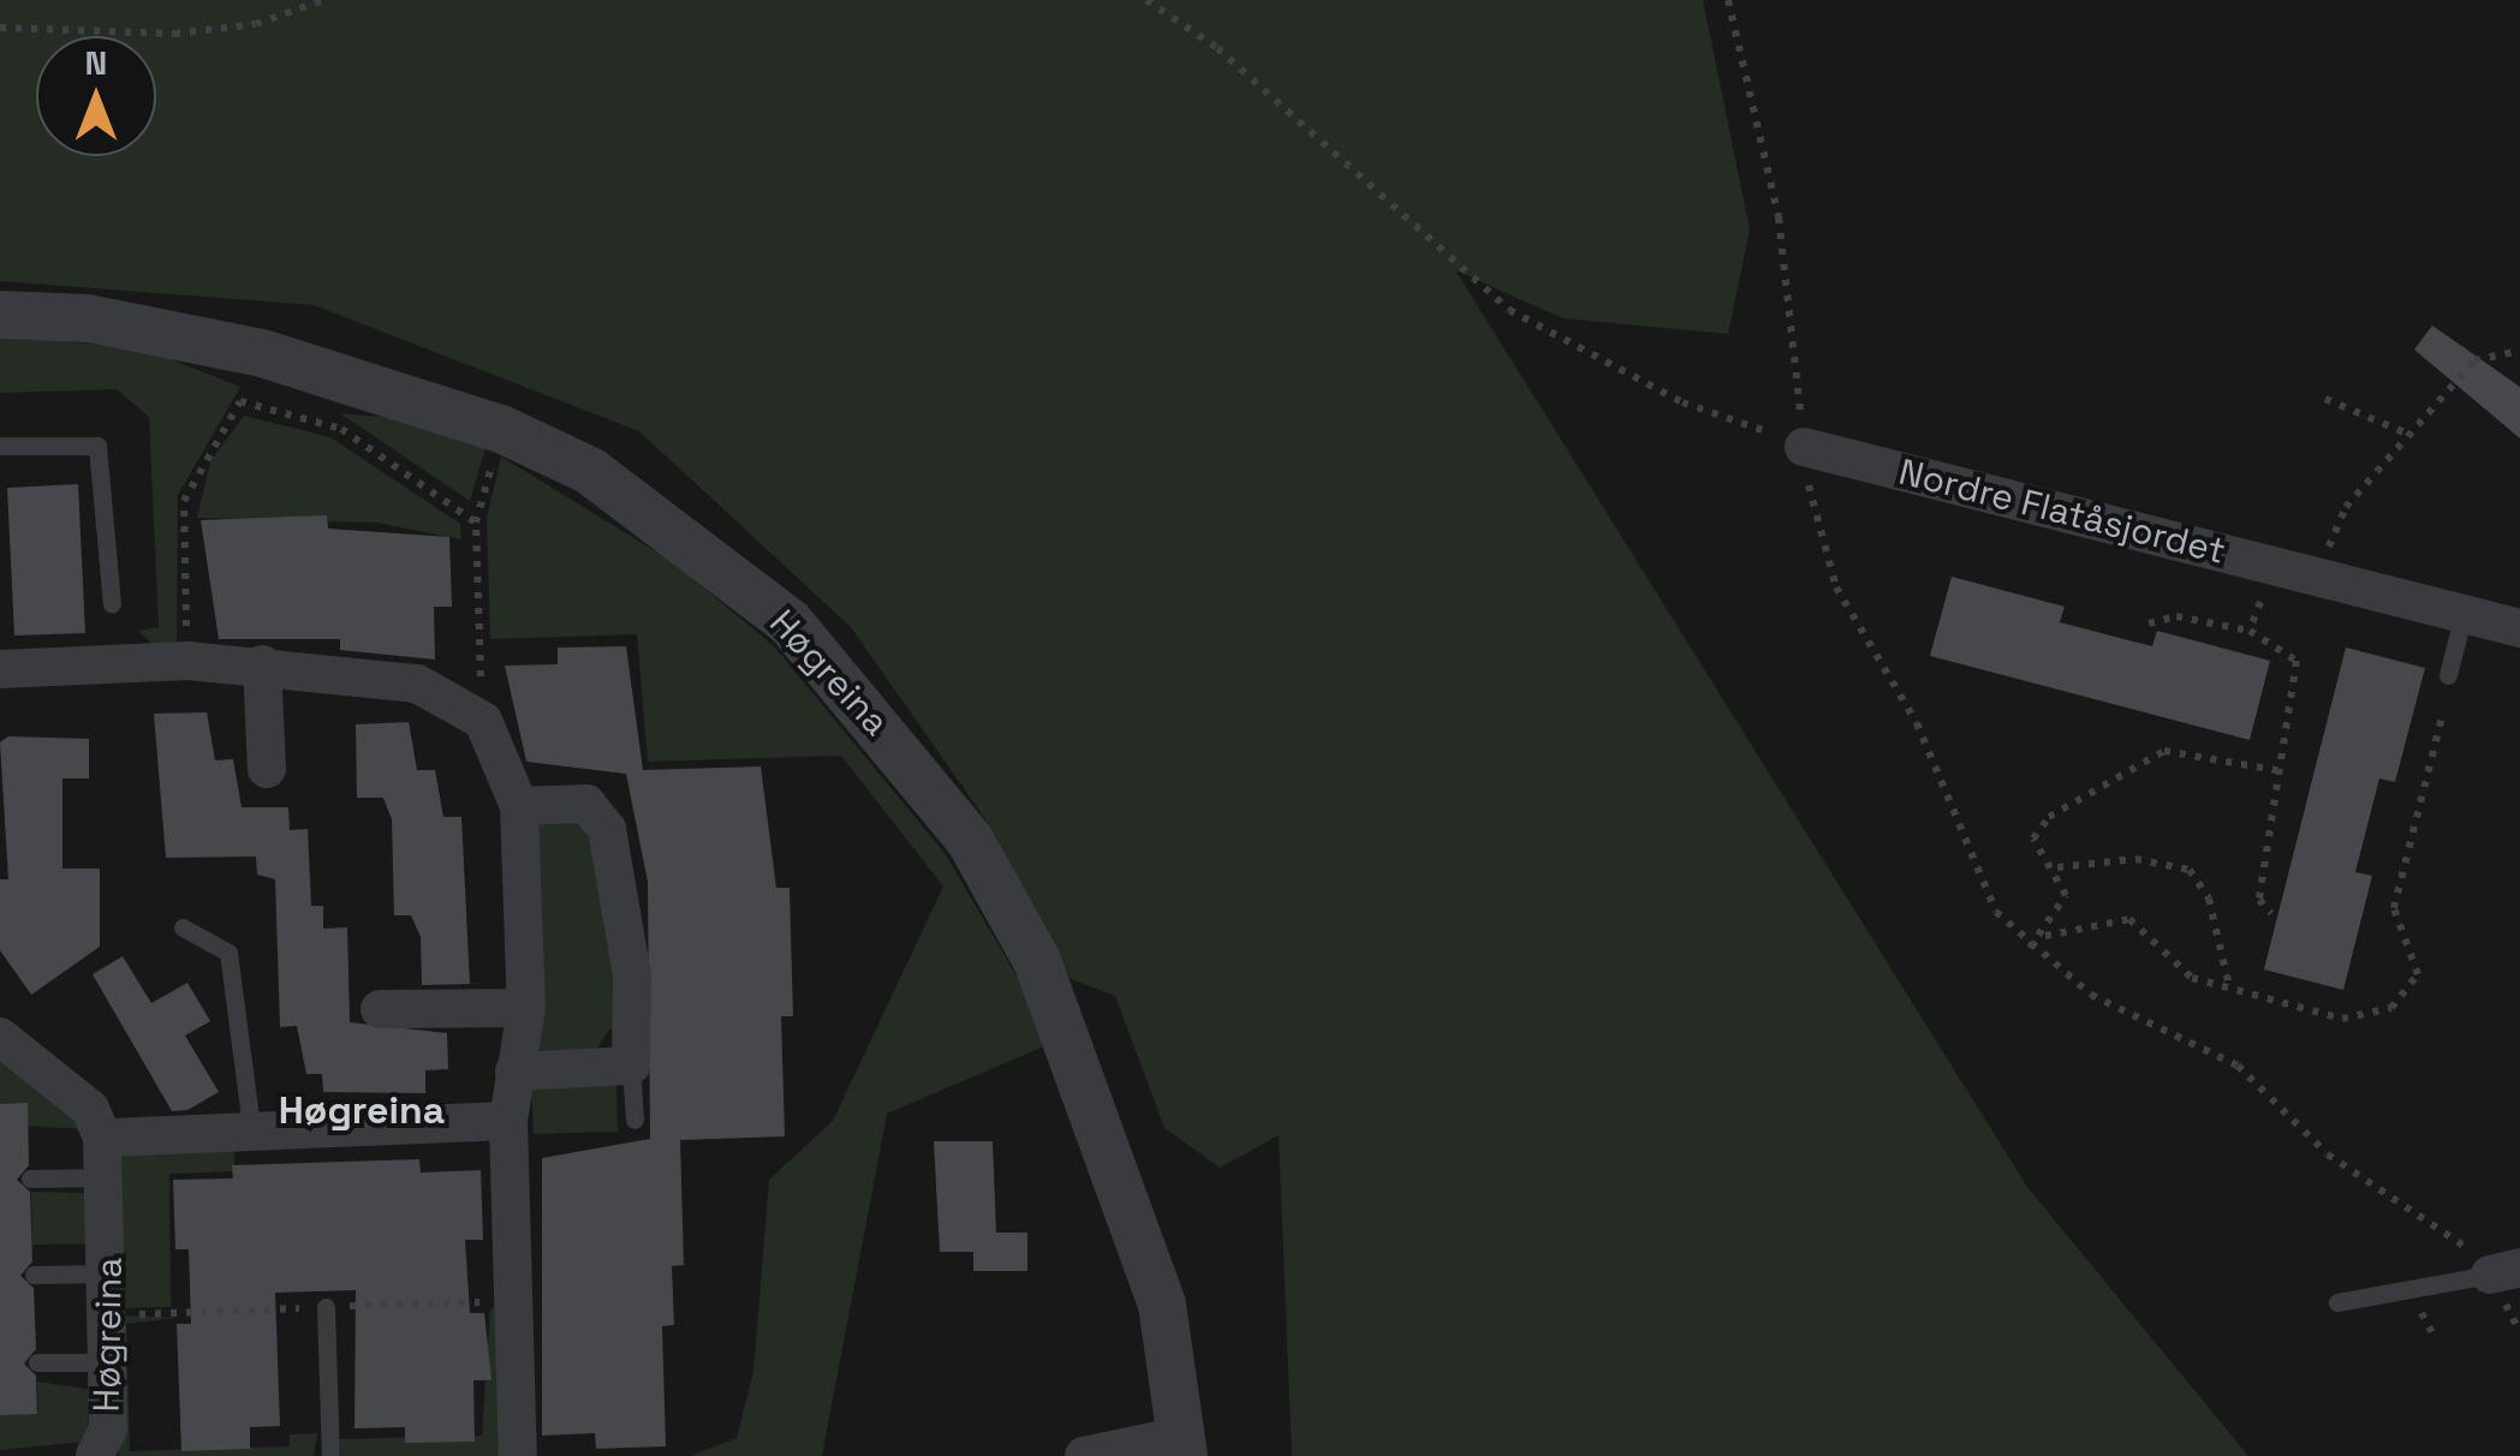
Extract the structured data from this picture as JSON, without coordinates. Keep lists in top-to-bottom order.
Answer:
{
  "streets": {
    "street": ["Nordre Flatåsjordet", "Høgreina"]
  },
  "districts": ["Høgreina"],
  "north": "top"
}
